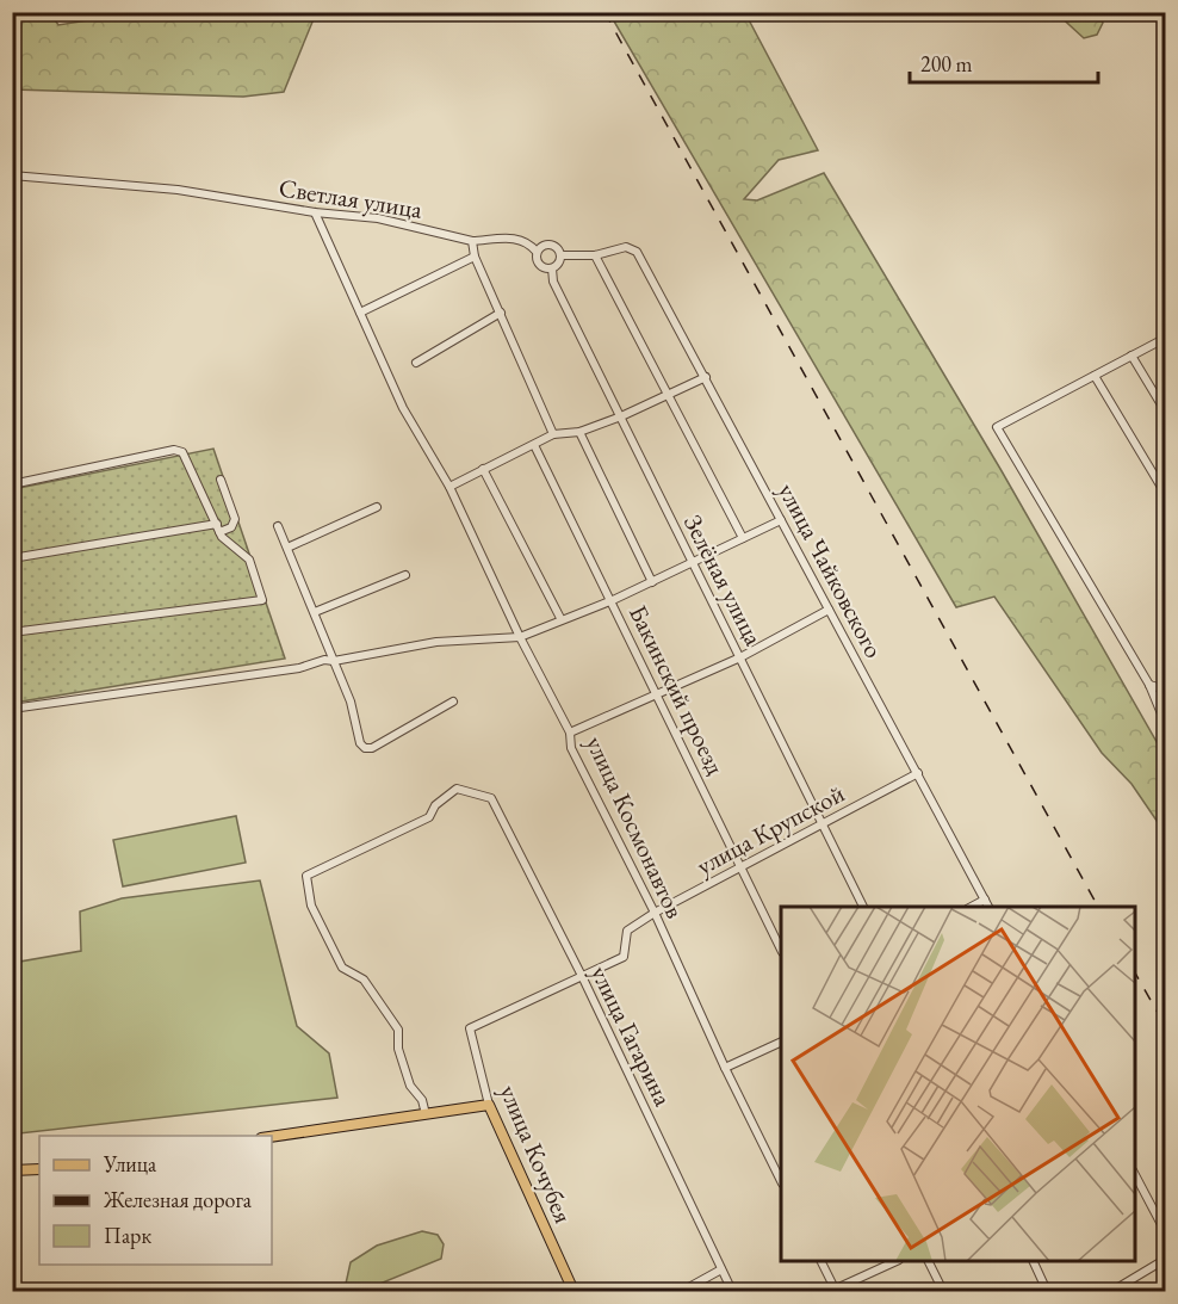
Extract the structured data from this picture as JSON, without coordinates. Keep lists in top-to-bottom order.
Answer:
{
  "streets": {
    "main road": ["улица Кочубея"],
    "street": [
      "Светлая улица",
      "улица Чайковского",
      "Зелёная улица",
      "Бакинский проезд",
      "улица Космонавтов",
      "улица Крупской",
      "улица Гагарина"
    ]
  },
  "crossings": [
    ["Светлая улица", "Зелёная улица"],
    ["Светлая улица", "улица Космонавтов"],
    ["улица Чайковского", "улица Крупской"],
    ["Зелёная улица", "улица Крупской"],
    ["Бакинский проезд", "улица Крупской"],
    ["улица Космонавтов", "улица Крупской"],
    ["улица Крупской", "улица Гагарина"],
    ["улица Крупской", "улица Кочубея"]
  ],
  "legend": ["Улица", "Железная дорога", "Парк"],
  "scale_bar": "200 m"
}
